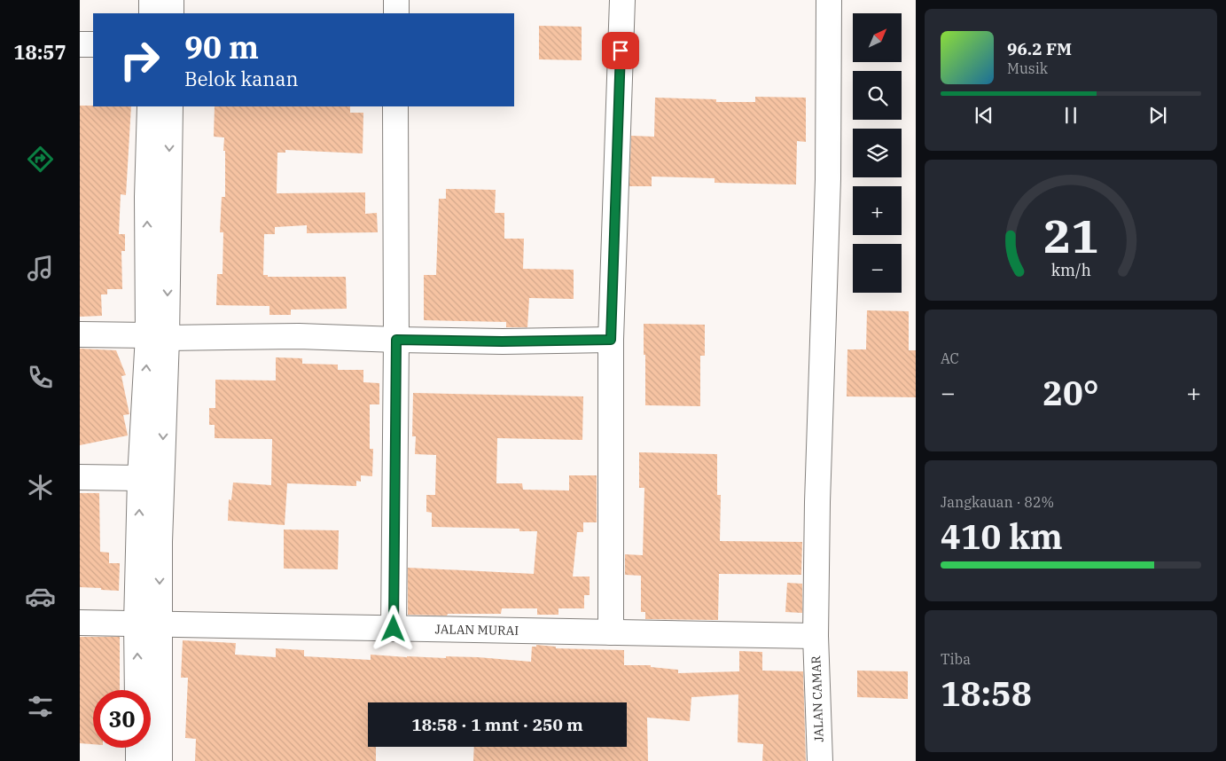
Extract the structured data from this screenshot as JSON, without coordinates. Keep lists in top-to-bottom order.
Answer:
{
  "streets": {
    "street": ["JALAN MURAI", "JALAN CAMAR"]
  },
  "crossings": [
    ["JALAN MURAI", "JALAN CAMAR"]
  ],
  "north": "top right",
  "page": {
    "tabs": "18:57",
    "map_buttons": ["+", "−"],
    "turn": ["90 m", "Belok kanan"],
    "song": ["96.2 FM", "Musik"],
    "tile": [
      "AC",
      ["Jangkauan · 82%", "410 km"],
      ["Tiba", "18:58"]
    ],
    "heat": ["−", "20°", "+"],
    "limit": "30",
    "trip": "18:58 · 1 mnt · 250 m",
    "gauge": ["21", "km/h"]
  }
}
